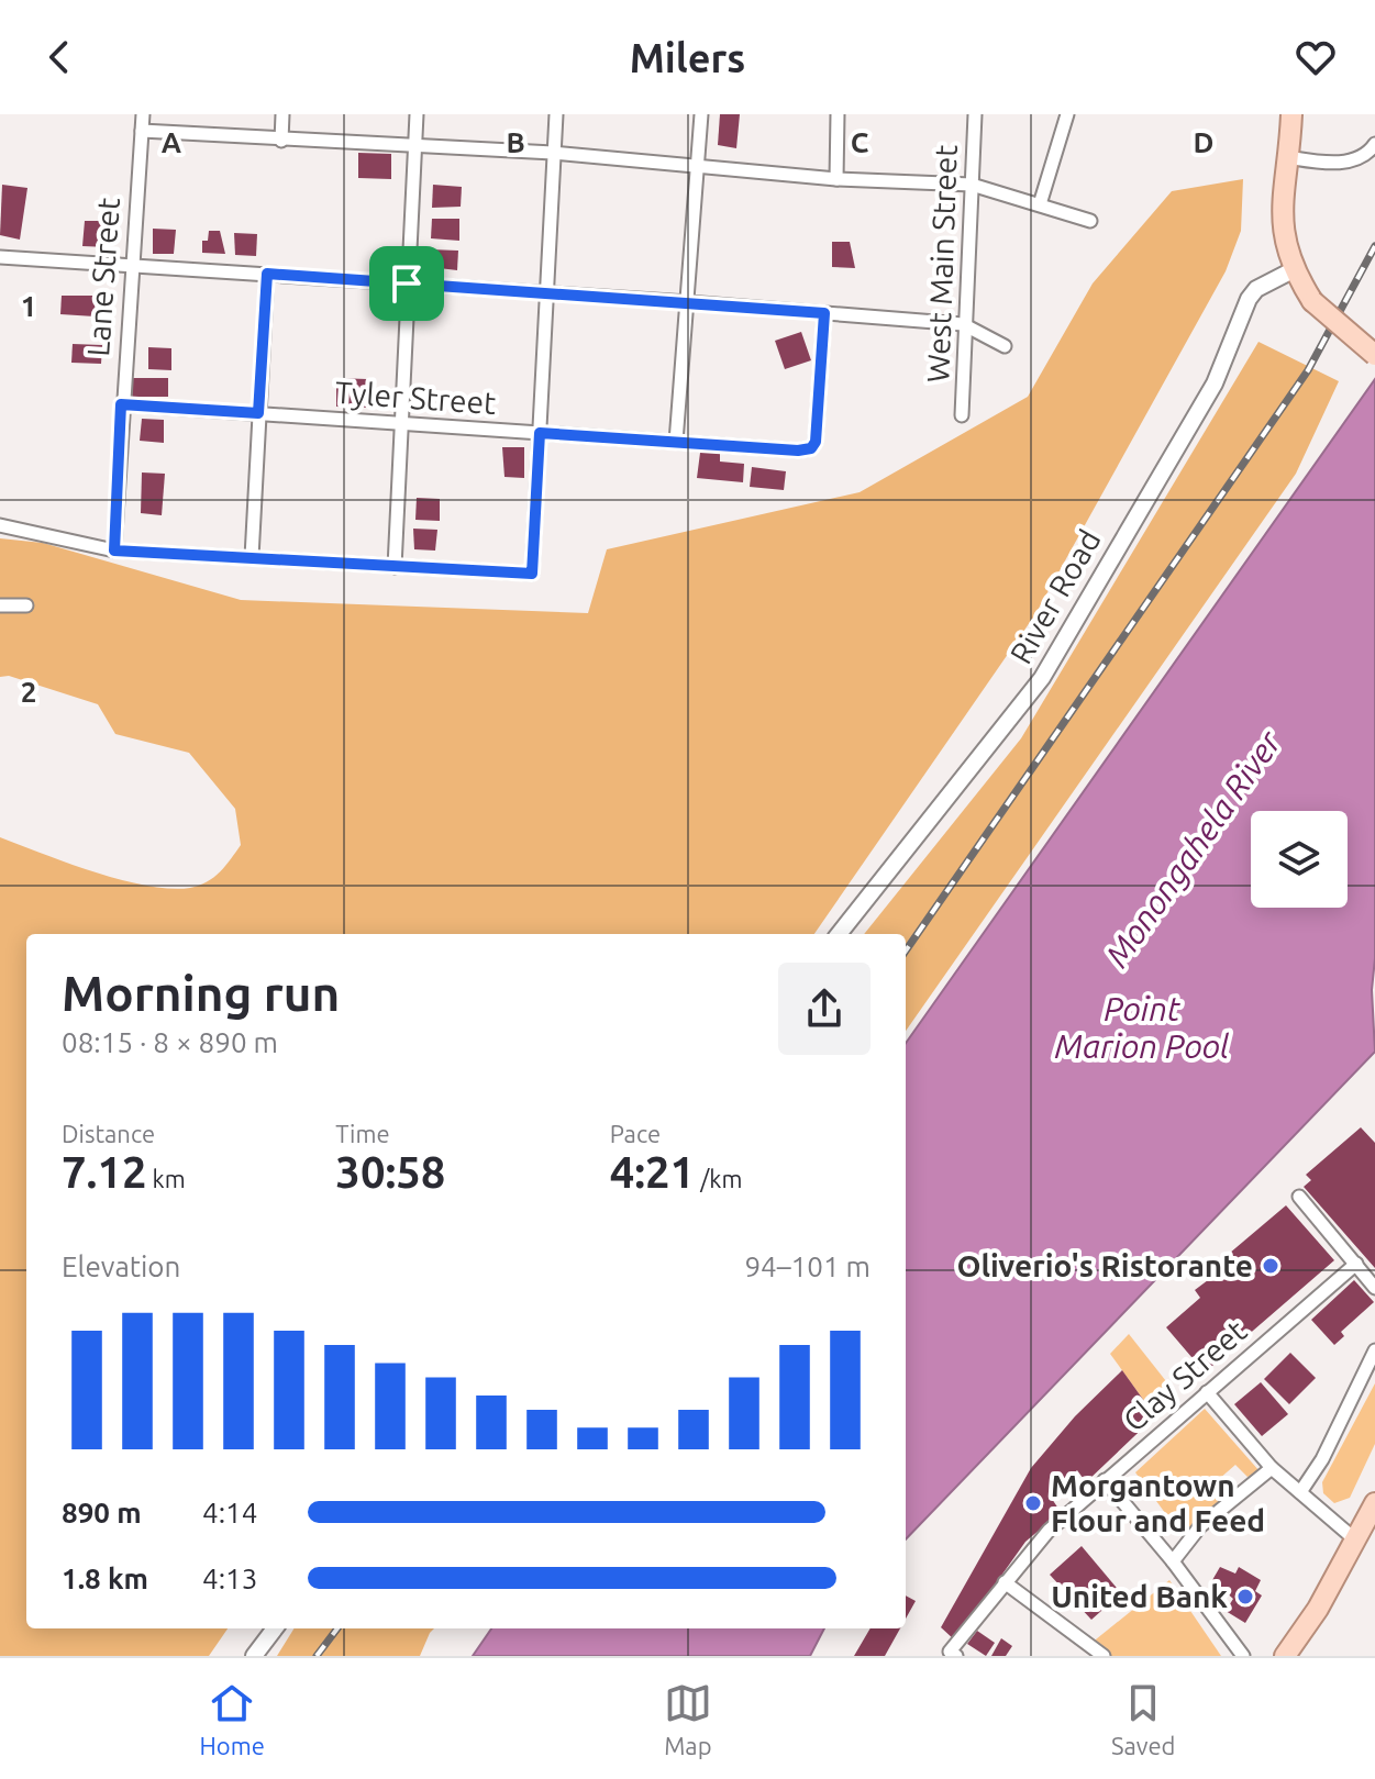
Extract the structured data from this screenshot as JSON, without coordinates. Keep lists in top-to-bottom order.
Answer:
{
  "streets": {
    "street": [
      "West Main Street",
      "Lane Street",
      "Tyler Street",
      "River Road",
      "Clay Street"
    ]
  },
  "crossings": [
    ["Lane Street", "Tyler Street"]
  ],
  "water": ["Monongahela River", "Point Marion Pool"],
  "places": ["Oliverio's Ristorante", "Morgantown Flour and Feed", "United Bank"],
  "page": {
    "header": "Milers",
    "heading": ["Morning run", "08:15 · 8 × 890 m"],
    "stats": [
      ["Distance", "7.12 km"],
      ["Time", "30:58"],
      ["Pace", "4:21 /km"]
    ],
    "chart": ["Elevation", "94–101 m"],
    "list": [
      {
        "name": "890 m",
        "note": "4:14"
      },
      {
        "name": "1.8 km",
        "note": "4:13"
      }
    ],
    "tabs": ["Home", "Map", "Saved"]
  },
  "grid": {
    "columns": [
      "A",
      "B",
      "C",
      "D"
    ],
    "rows": ["1", "2"]
  }
}
